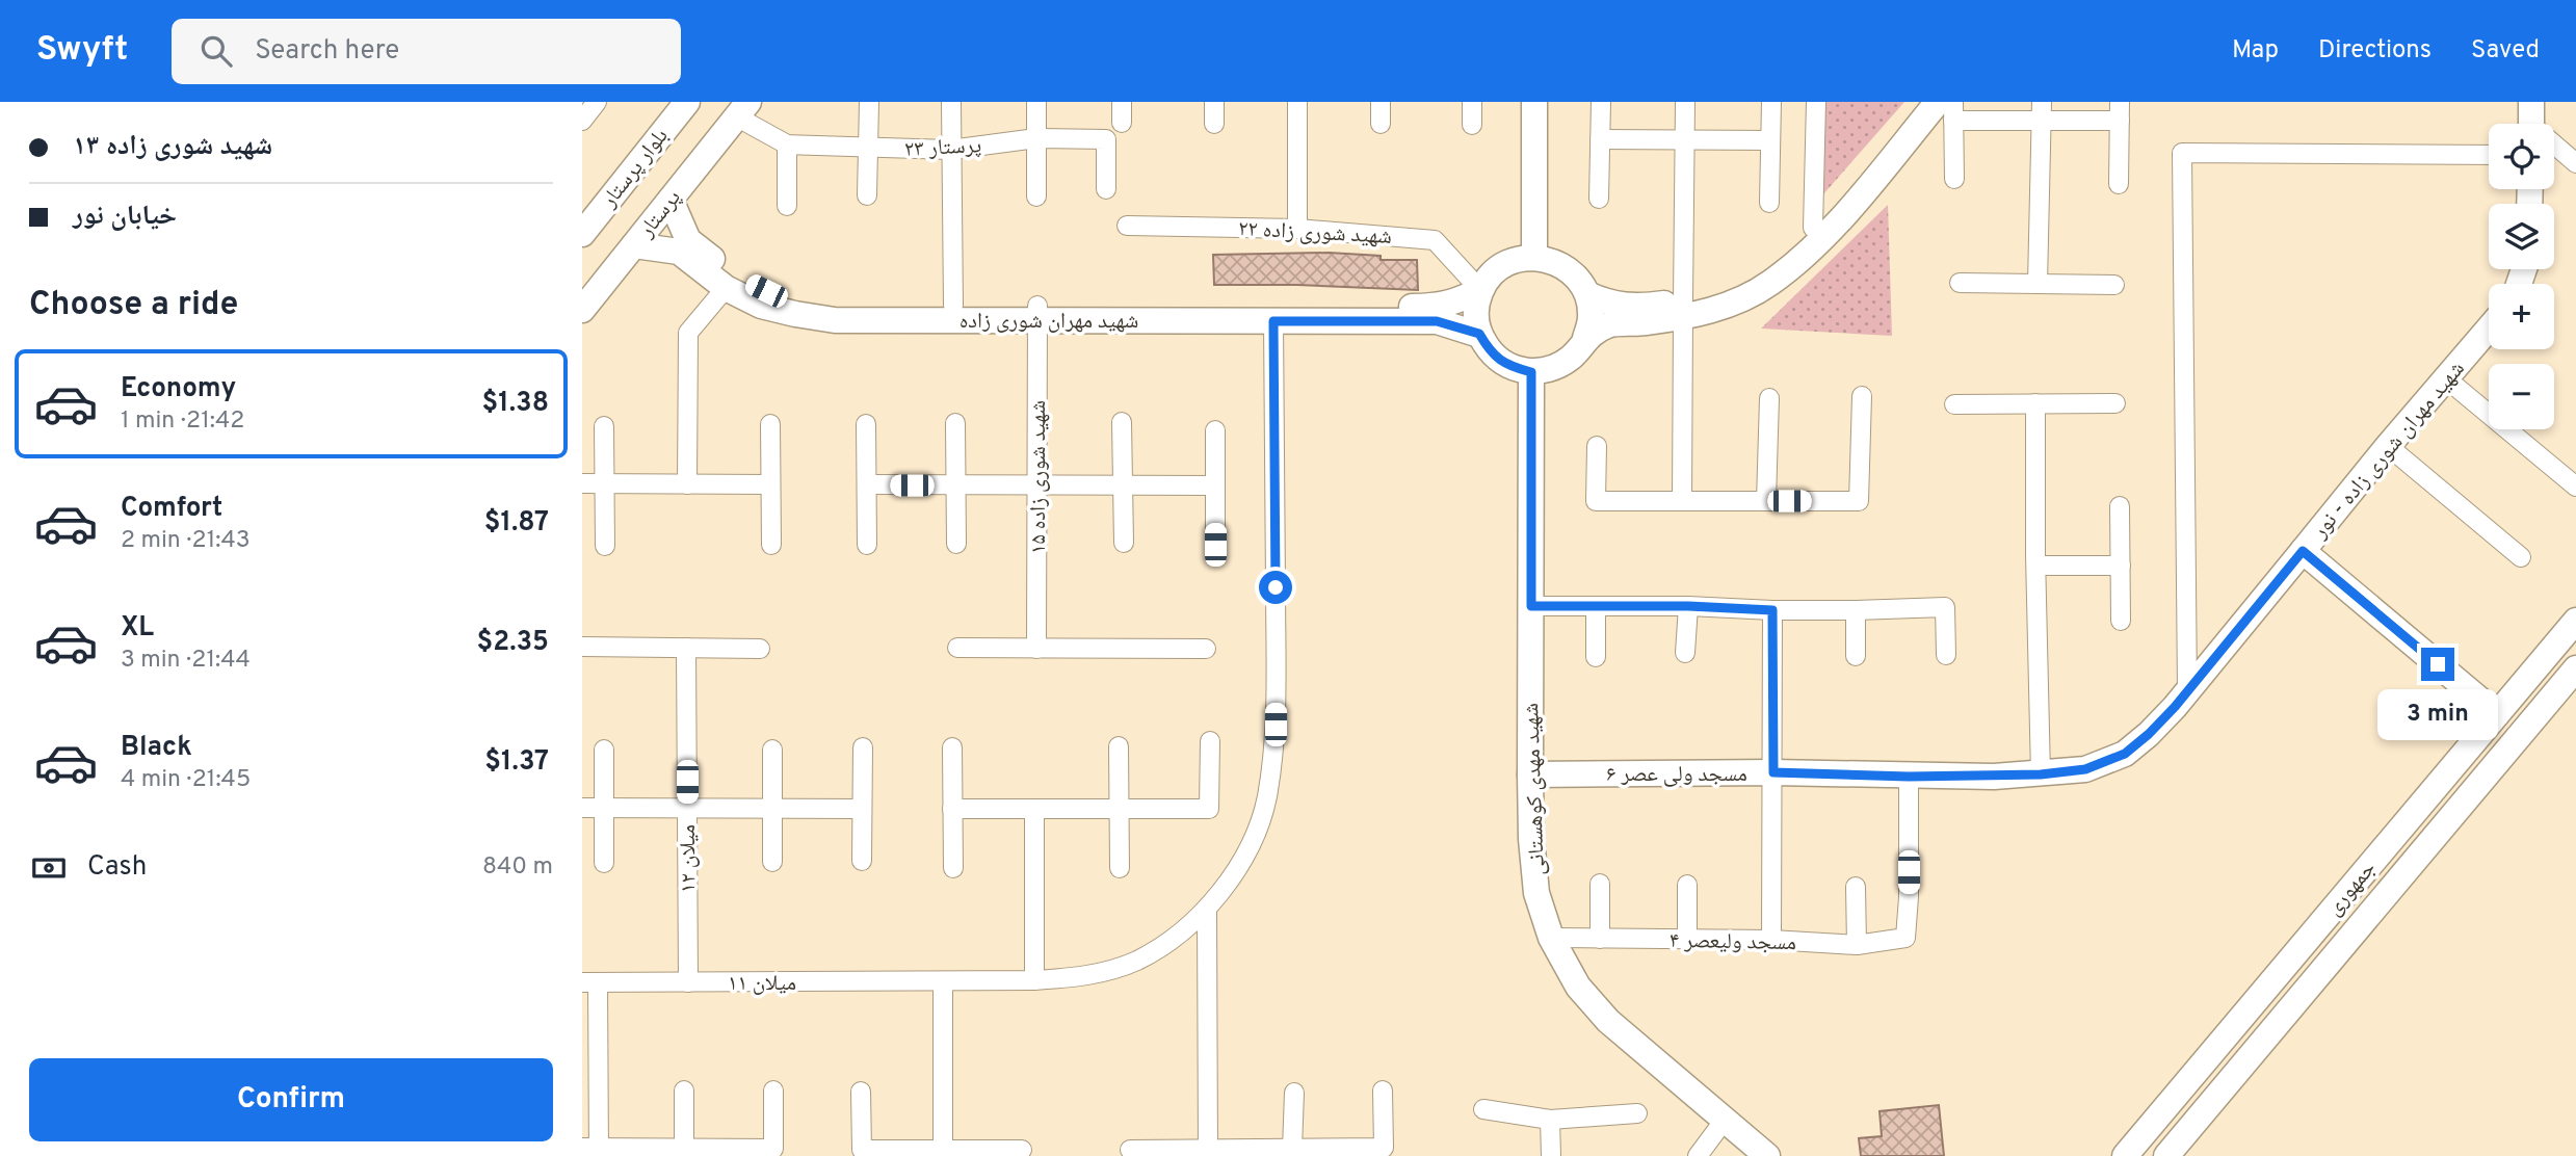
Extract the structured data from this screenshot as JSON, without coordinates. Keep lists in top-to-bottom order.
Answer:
{
  "streets": {
    "street": [
      "پرستار ۲۳",
      "بلوار پرستار",
      "پرستار",
      "شهید شوری زاده ۲۲",
      "شهید مهران شوری زاده",
      "شهید مهران شوری زاده - نور",
      "شهید شوری زاده ۱۵",
      "مسجد ولی عصر ۶",
      "شهید مهدی کوهستانی",
      "میلان ۱۲",
      "جمهوری",
      "مسجد ولیعصر ۴",
      "میلان ۱۱"
    ]
  },
  "crossings": [
    ["پرستار ۲۳", "پرستار"],
    ["پرستار", "شهید مهران شوری زاده"],
    ["شهید شوری زاده ۲۲", "شهید مهران شوری زاده"],
    ["شهید شوری زاده ۲۲", "شهید مهدی کوهستانی"],
    ["شهید مهران شوری زاده", "شهید شوری زاده ۱۵"],
    ["شهید مهران شوری زاده", "شهید مهدی کوهستانی"],
    ["شهید مهران شوری زاده", "میلان ۱۱"],
    ["شهید مهران شوری زاده - نور", "مسجد ولی عصر ۶"],
    ["مسجد ولی عصر ۶", "شهید مهدی کوهستانی"],
    ["مسجد ولی عصر ۶", "مسجد ولیعصر ۴"],
    ["شهید مهدی کوهستانی", "مسجد ولیعصر ۴"],
    ["میلان ۱۲", "میلان ۱۱"]
  ],
  "page": {
    "header": "Swyft",
    "search": "Search here",
    "nav": ["Map", "Directions", "Saved"],
    "banner": ["شهید شوری زاده ۱۳", "خیابان نور"],
    "map_buttons": ["+", "−"],
    "heading": "Choose a ride",
    "list": [
      {
        "name": "Economy",
        "note": "1 min · 21:42",
        "value": "$1.38"
      },
      {
        "name": "Comfort",
        "note": "2 min · 21:43",
        "value": "$1.87"
      },
      {
        "name": "XL",
        "note": "3 min · 21:44",
        "value": "$2.35"
      },
      {
        "name": "Black",
        "note": "4 min · 21:45",
        "value": "$1.37"
      }
    ],
    "bubble": "3 min",
    "pay": ["Cash", "840 m"],
    "buttons": "Confirm"
  }
}
